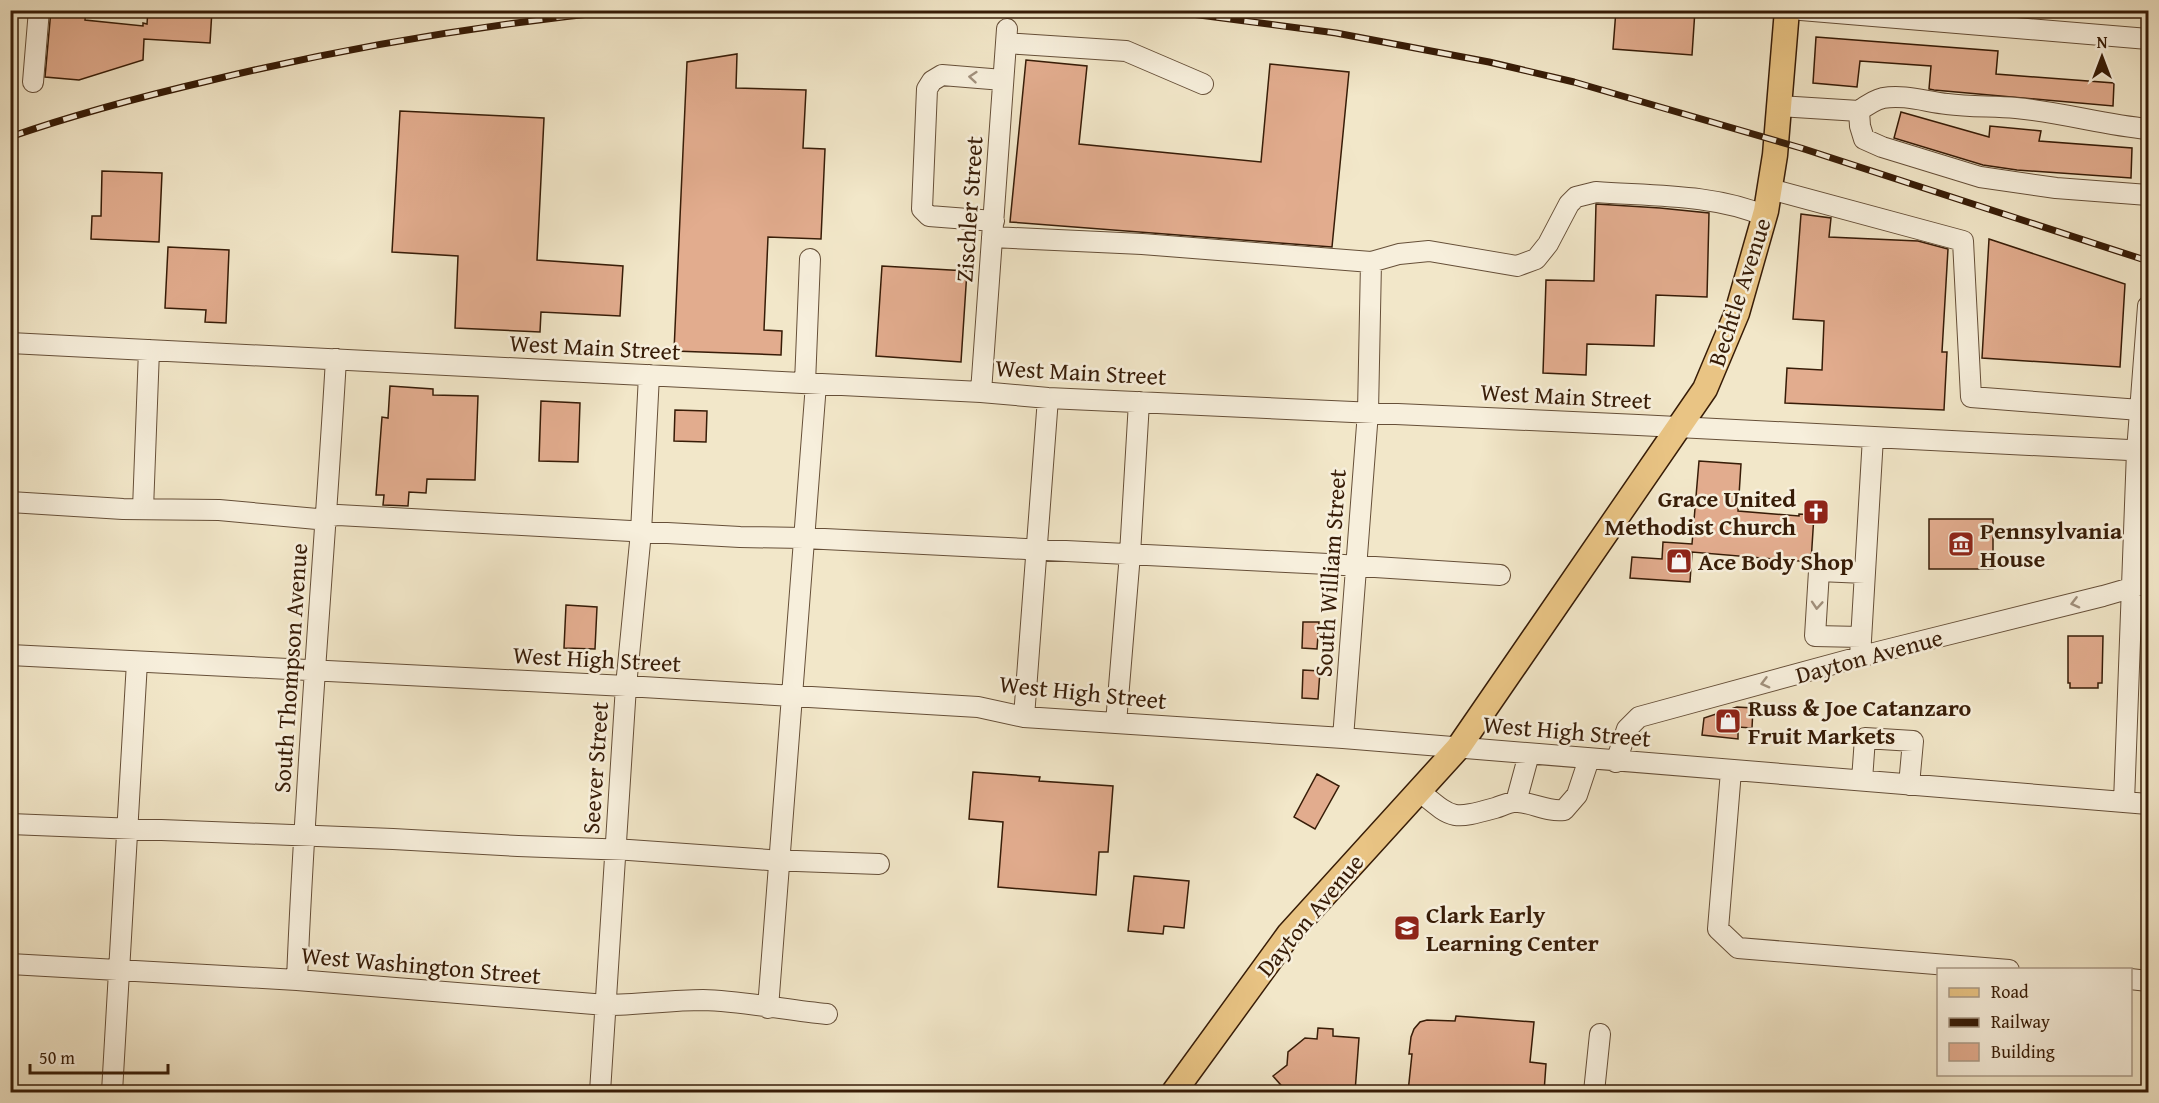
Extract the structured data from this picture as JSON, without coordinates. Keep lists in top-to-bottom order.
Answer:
{
  "streets": {
    "main road": ["Bechtle Avenue", "Dayton Avenue"],
    "street": [
      "Zischler Street",
      "West Main Street",
      "South William Street",
      "West High Street",
      "South Thompson Avenue",
      "Seever Street",
      "West Washington Street"
    ]
  },
  "crossings": [
    ["Zischler Street", "West Main Street"],
    ["Bechtle Avenue", "West Main Street"],
    ["Bechtle Avenue", "Dayton Avenue"],
    ["Bechtle Avenue", "West High Street"],
    ["West Main Street", "South William Street"],
    ["West Main Street", "South Thompson Avenue"],
    ["West Main Street", "Seever Street"],
    ["South William Street", "West High Street"],
    ["Dayton Avenue", "West High Street"],
    ["West High Street", "South Thompson Avenue"],
    ["West High Street", "Seever Street"],
    ["South Thompson Avenue", "West Washington Street"],
    ["Seever Street", "West Washington Street"]
  ],
  "one_way": ["Dayton Avenue"],
  "places": {
    "church": ["Grace United Methodist Church"],
    "museum": ["Pennsylvania House"],
    "shop": ["Ace Body Shop", "Russ & Joe Catanzaro Fruit Markets"],
    "school or university": ["Clark Early Learning Center"]
  },
  "legend": ["Road", "Railway", "Building"],
  "scale_bar": "50 m",
  "north": "top"
}
